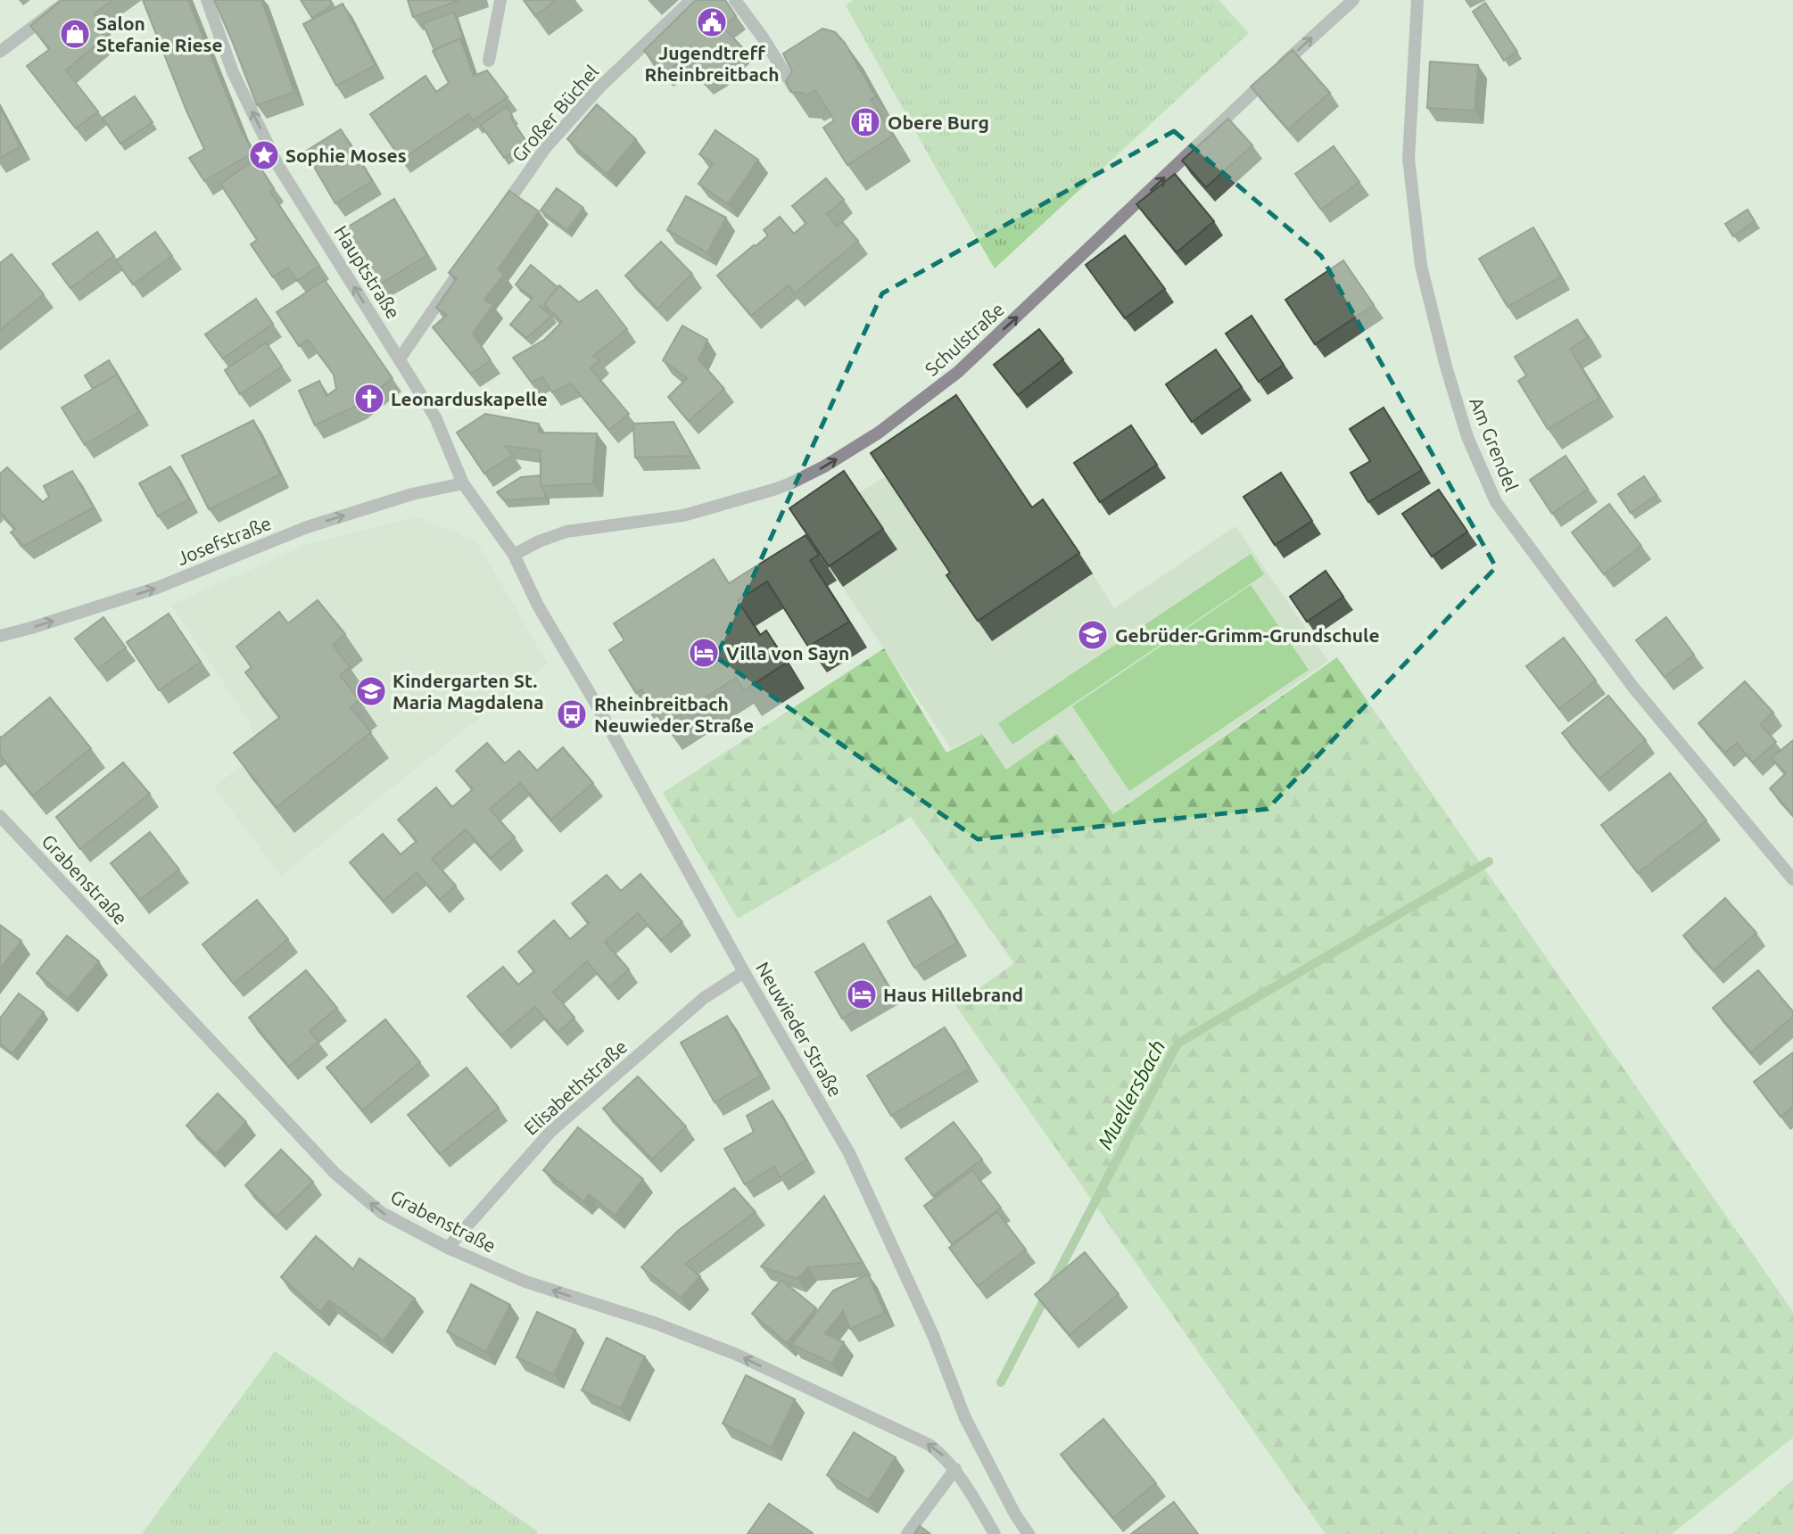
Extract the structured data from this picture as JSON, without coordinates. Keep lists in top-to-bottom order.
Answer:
{
  "streets": {
    "street": [
      "Großer Büchel",
      "Hauptstraße",
      "Schulstraße",
      "Am Grendel",
      "Josefstraße",
      "Grabenstraße",
      "Neuwieder Straße",
      "Elisabethstraße"
    ]
  },
  "crossings": [
    ["Hauptstraße", "Schulstraße"],
    ["Hauptstraße", "Josefstraße"],
    ["Hauptstraße", "Neuwieder Straße"],
    ["Schulstraße", "Neuwieder Straße"],
    ["Grabenstraße", "Elisabethstraße"],
    ["Neuwieder Straße", "Elisabethstraße"]
  ],
  "one_way": [
    "Hauptstraße",
    "Schulstraße",
    "Josefstraße",
    "Grabenstraße"
  ],
  "water": ["Muellersbach"],
  "places": {
    "public building": ["Jugendtreff Rheinbreitbach"],
    "shop": ["Salon Stefanie Riese"],
    "building": ["Obere Burg"],
    "place": ["Sophie Moses"],
    "church": ["Leonarduskapelle"],
    "school or university": ["Gebrüder-Grimm-Grundschule", "Kindergarten St. Maria Magdalena"],
    "hotel": ["Villa von Sayn", "Haus Hillebrand"],
    "bus stop": ["Rheinbreitbach Neuwieder Straße"]
  }
}
